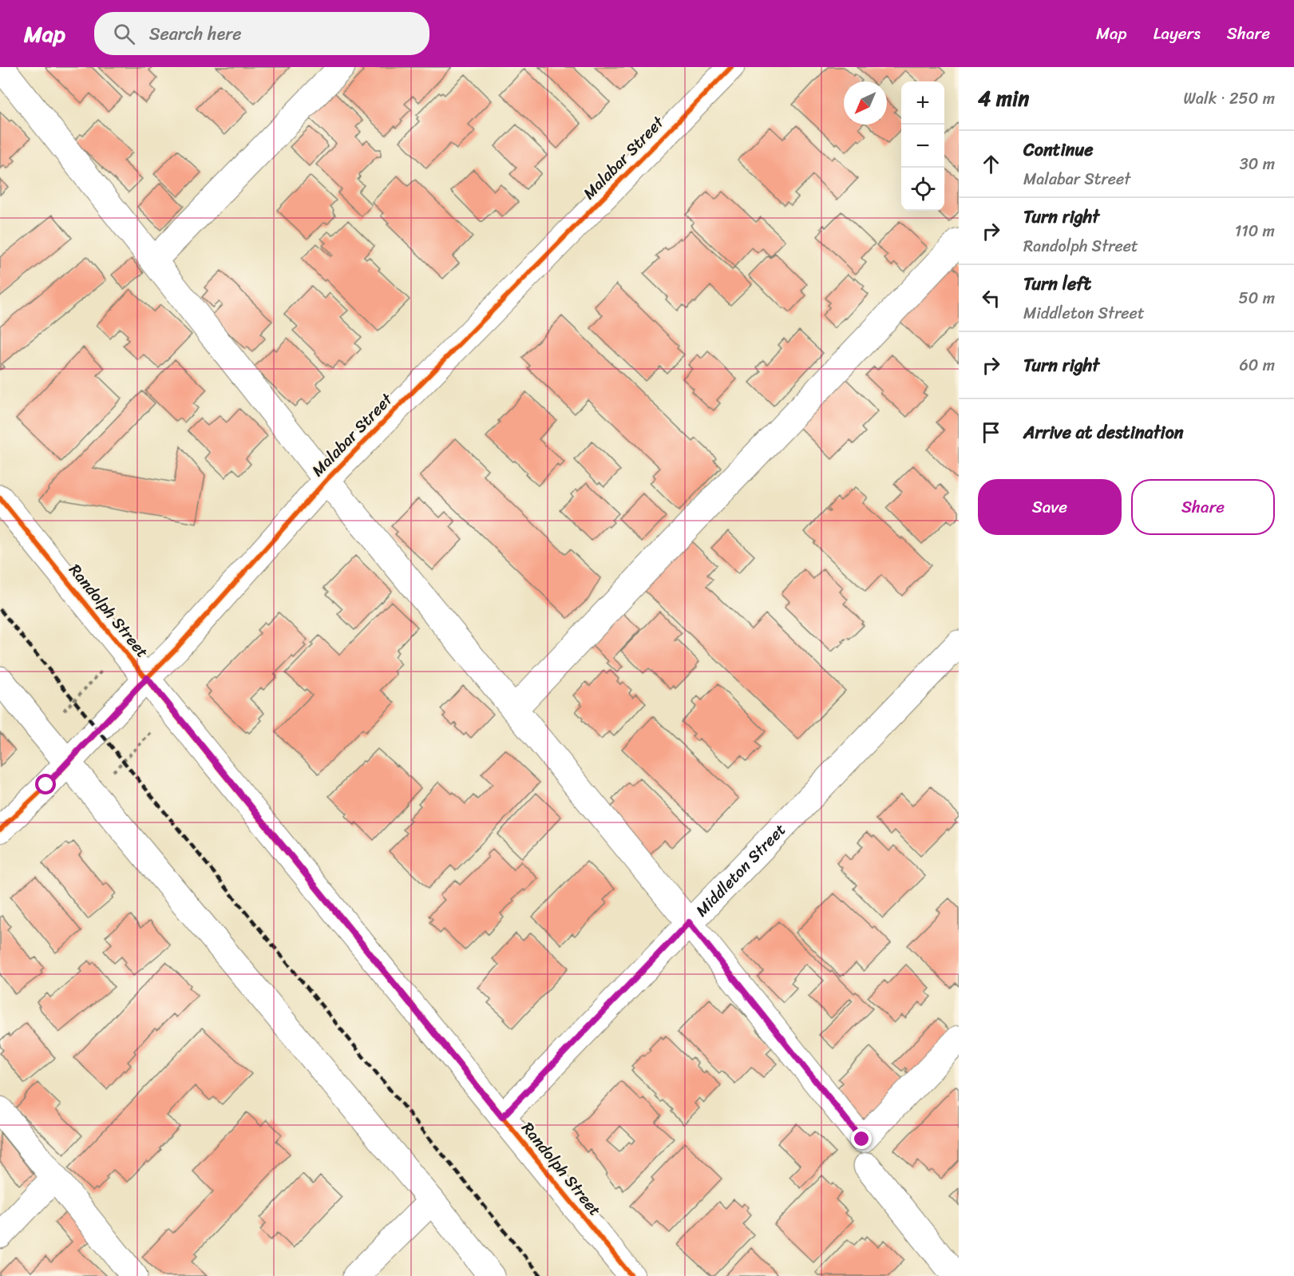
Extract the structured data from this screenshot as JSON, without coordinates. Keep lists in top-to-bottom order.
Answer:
{
  "streets": {
    "street": ["Malabar Street", "Randolph Street", "Middleton Street"]
  },
  "crossings": [
    ["Malabar Street", "Randolph Street"],
    ["Randolph Street", "Middleton Street"]
  ],
  "north": "bottom left",
  "page": {
    "header": "Map",
    "search": "Search here",
    "nav": ["Map", "Layers", "Share"],
    "heading": ["4 min", "Walk · 250 m"],
    "map_buttons": ["+", "−"],
    "list": [
      ["Continue", "Malabar Street", "30 m"],
      ["Turn right", "Randolph Street", "110 m"],
      ["Turn left", "Middleton Street", "50 m"],
      ["Turn right", "60 m"],
      "Arrive at destination"
    ],
    "buttons": ["Save", "Share"]
  }
}
